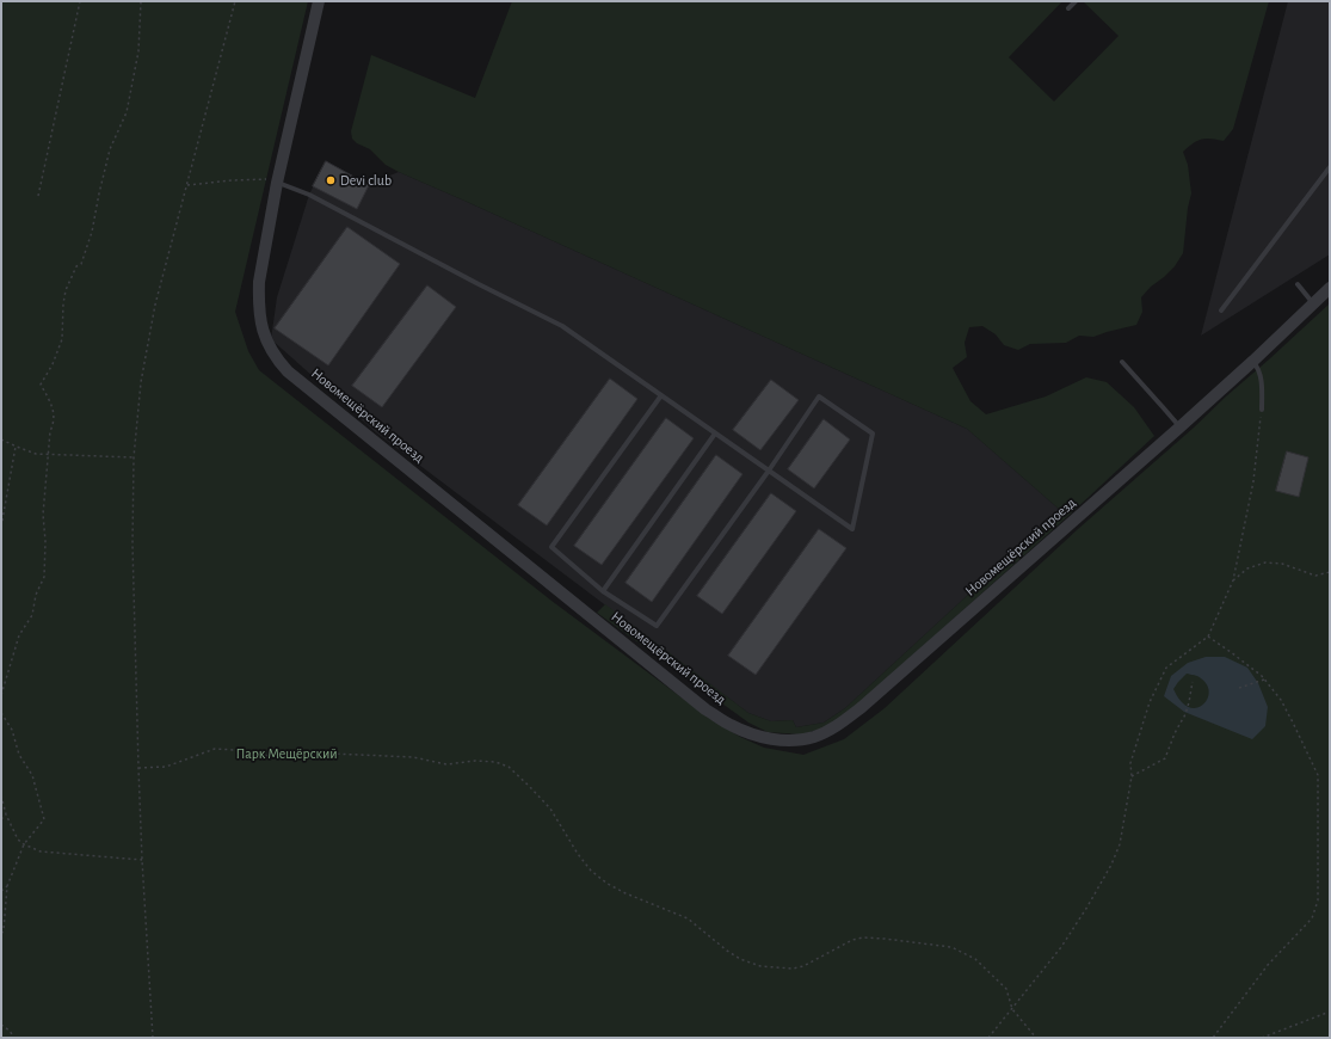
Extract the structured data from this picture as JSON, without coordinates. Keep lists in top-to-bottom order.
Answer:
{
  "streets": {
    "street": ["Новомещёрский проезд"]
  },
  "parks": ["Парк Мещёрский"],
  "places": ["Devi club"]
}
